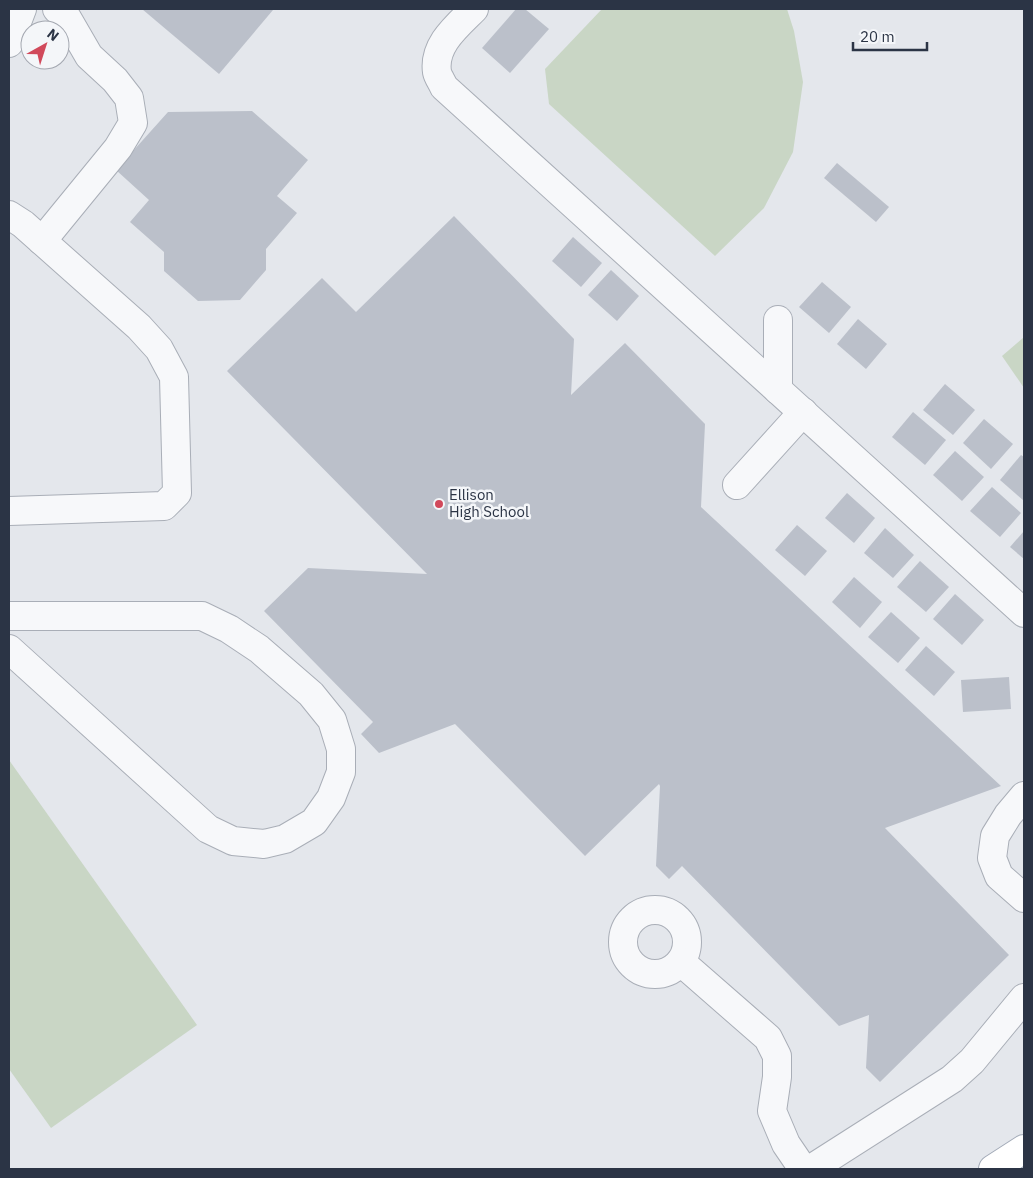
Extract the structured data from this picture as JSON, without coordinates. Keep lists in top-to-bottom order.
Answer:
{
  "places": ["Ellison High School"],
  "scale_bar": "20 m",
  "north": "top right"
}
